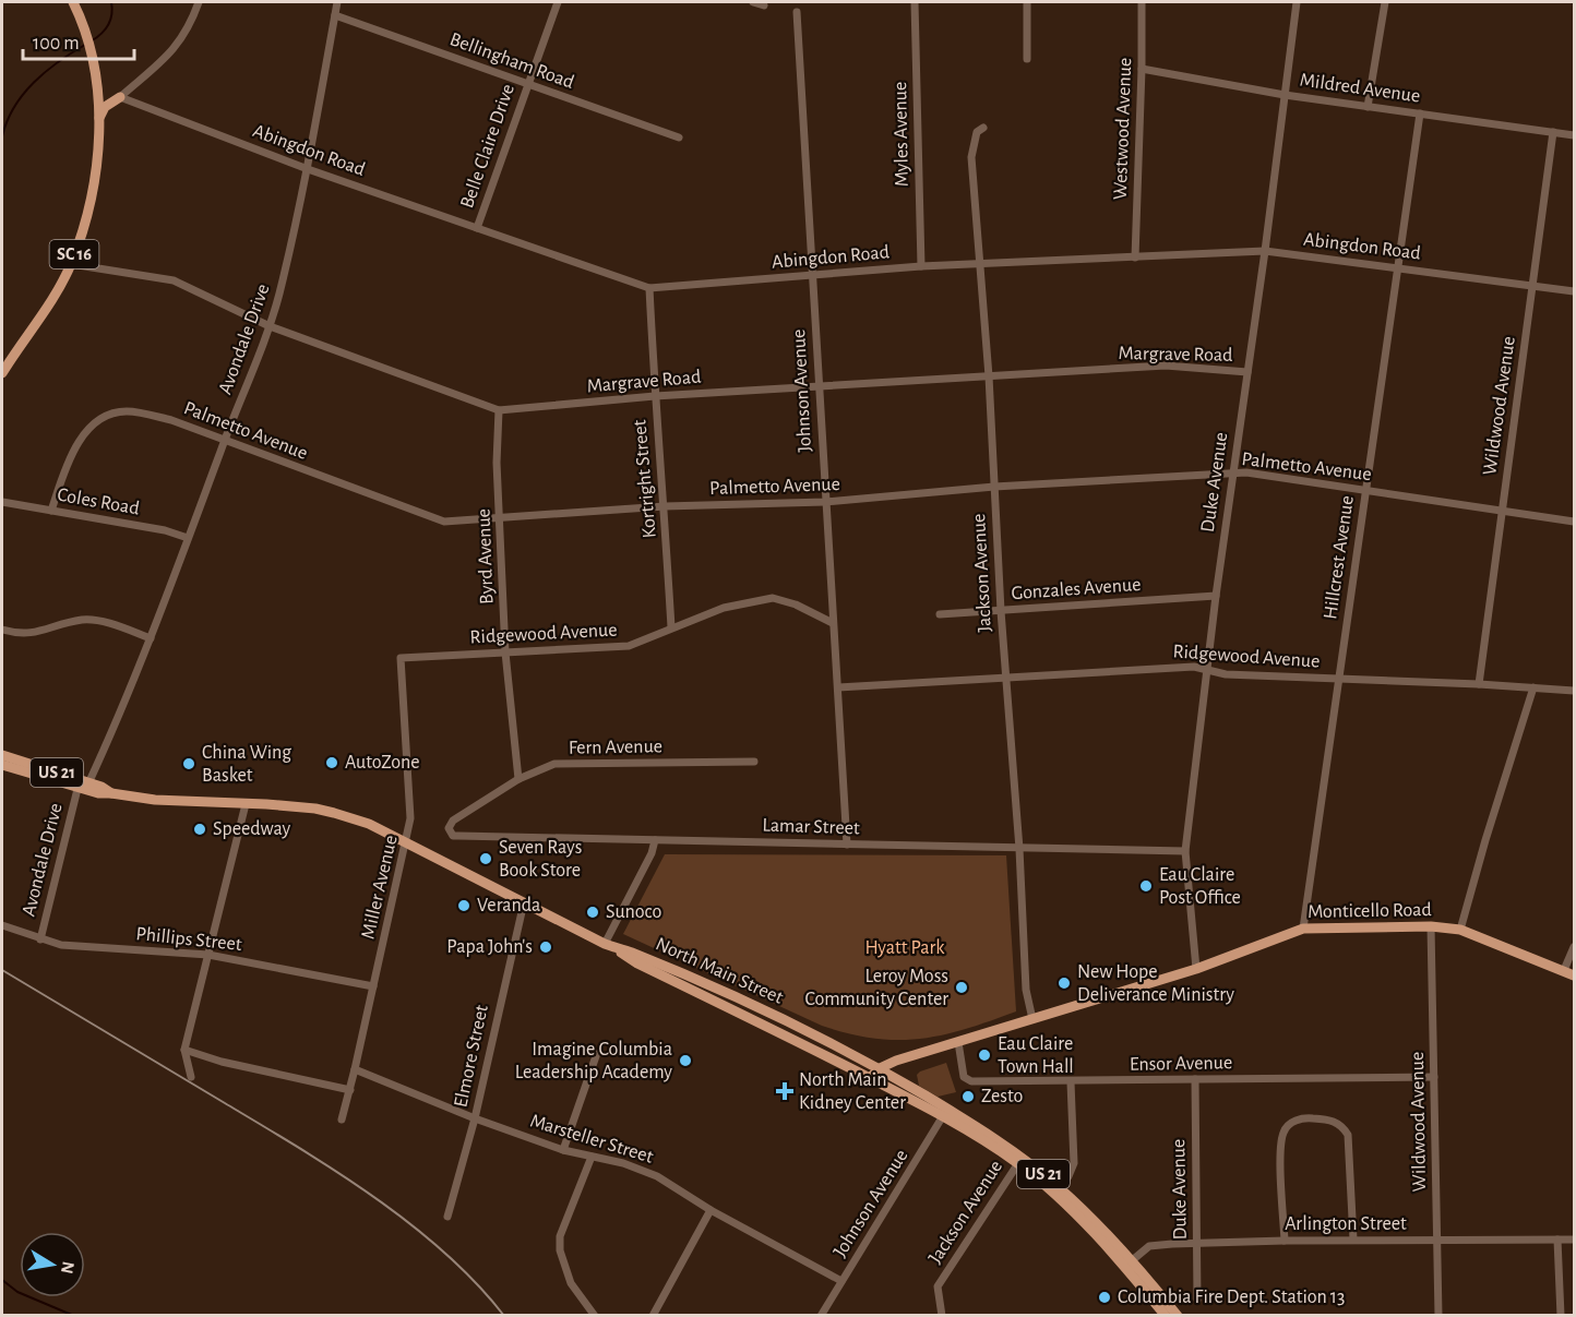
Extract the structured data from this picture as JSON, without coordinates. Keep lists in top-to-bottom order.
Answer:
{
  "streets": {
    "main road": [
      "SC 16",
      "US 21",
      "Monticello Road",
      "North Main Street"
    ],
    "street": [
      "Bellingham Road",
      "Mildred Avenue",
      "Westwood Avenue",
      "Myles Avenue",
      "Belle Claire Drive",
      "Abingdon Road",
      "Avondale Drive",
      "Margrave Road",
      "Johnson Avenue",
      "Wildwood Avenue",
      "Palmetto Avenue",
      "Kortright Street",
      "Duke Avenue",
      "Coles Road",
      "Byrd Avenue",
      "Hillcrest Avenue",
      "Jackson Avenue",
      "Gonzales Avenue",
      "Ridgewood Avenue",
      "Fern Avenue",
      "Lamar Street",
      "Miller Avenue",
      "Phillips Street",
      "Elmore Street",
      "Ensor Avenue",
      "Marsteller Street",
      "Arlington Street"
    ]
  },
  "crossings": [
    ["Bellingham Road", "Belle Claire Drive"],
    ["Bellingham Road", "Avondale Drive"],
    ["Mildred Avenue", "Westwood Avenue"],
    ["Mildred Avenue", "Wildwood Avenue"],
    ["Mildred Avenue", "Duke Avenue"],
    ["Mildred Avenue", "Hillcrest Avenue"],
    ["Westwood Avenue", "Abingdon Road"],
    ["Myles Avenue", "Abingdon Road"],
    ["Belle Claire Drive", "Abingdon Road"],
    ["Abingdon Road", "Avondale Drive"],
    ["Abingdon Road", "Johnson Avenue"],
    ["Abingdon Road", "Wildwood Avenue"],
    ["Abingdon Road", "Kortright Street"],
    ["Abingdon Road", "Duke Avenue"],
    ["Abingdon Road", "Hillcrest Avenue"],
    ["Abingdon Road", "Jackson Avenue"],
    ["SC 16", "Margrave Road"],
    ["Avondale Drive", "Margrave Road"],
    ["Avondale Drive", "Palmetto Avenue"],
    ["Avondale Drive", "Coles Road"],
    ["Avondale Drive", "Phillips Street"],
    ["Avondale Drive", "North Main Street"],
    ["Margrave Road", "Johnson Avenue"],
    ["Margrave Road", "Kortright Street"],
    ["Margrave Road", "Duke Avenue"],
    ["Margrave Road", "Byrd Avenue"],
    ["Margrave Road", "Jackson Avenue"],
    ["Johnson Avenue", "Palmetto Avenue"],
    ["Johnson Avenue", "Ridgewood Avenue"],
    ["Johnson Avenue", "Lamar Street"],
    ["Johnson Avenue", "North Main Street"],
    ["Johnson Avenue", "Marsteller Street"],
    ["Wildwood Avenue", "Palmetto Avenue"],
    ["Wildwood Avenue", "Ridgewood Avenue"],
    ["Wildwood Avenue", "Monticello Road"],
    ["Wildwood Avenue", "Ensor Avenue"],
    ["Wildwood Avenue", "Arlington Street"],
    ["Palmetto Avenue", "Kortright Street"],
    ["Palmetto Avenue", "Duke Avenue"],
    ["Palmetto Avenue", "Coles Road"],
    ["Palmetto Avenue", "Byrd Avenue"],
    ["Palmetto Avenue", "Hillcrest Avenue"],
    ["Palmetto Avenue", "Jackson Avenue"],
    ["Kortright Street", "Ridgewood Avenue"],
    ["Duke Avenue", "Gonzales Avenue"],
    ["Duke Avenue", "Ridgewood Avenue"],
    ["Duke Avenue", "Lamar Street"],
    ["Duke Avenue", "Monticello Road"],
    ["Duke Avenue", "Ensor Avenue"],
    ["Duke Avenue", "Arlington Street"],
    ["Byrd Avenue", "Ridgewood Avenue"],
    ["Byrd Avenue", "Fern Avenue"],
    ["Hillcrest Avenue", "Ridgewood Avenue"],
    ["Hillcrest Avenue", "Monticello Road"],
    ["Jackson Avenue", "Gonzales Avenue"],
    ["Jackson Avenue", "Ridgewood Avenue"],
    ["Jackson Avenue", "Lamar Street"],
    ["Jackson Avenue", "Monticello Road"],
    ["Jackson Avenue", "North Main Street"],
    ["Ridgewood Avenue", "Miller Avenue"],
    ["Fern Avenue", "Lamar Street"],
    ["Miller Avenue", "Phillips Street"],
    ["Miller Avenue", "North Main Street"],
    ["Miller Avenue", "Marsteller Street"],
    ["Monticello Road", "North Main Street"],
    ["Monticello Road", "Ensor Avenue"],
    ["North Main Street", "Elmore Street"],
    ["North Main Street", "Arlington Street"],
    ["Elmore Street", "Marsteller Street"]
  ],
  "parks": ["Hyatt Park"],
  "places": {
    "other": [
      "AutoZone",
      "China Wing Basket",
      "Speedway",
      "Seven Rays Book Store",
      "Eau Claire Post Office",
      "Veranda",
      "Sunoco",
      "Papa John's",
      "New Hope Deliverance Ministry",
      "Leroy Moss Community Center",
      "Eau Claire Town Hall",
      "Imagine Columbia Leadership Academy",
      "Zesto",
      "Columbia Fire Dept. Station 13"
    ],
    "health": ["North Main Kidney Center"]
  },
  "scale_bar": "100 m",
  "north": "right"
}
